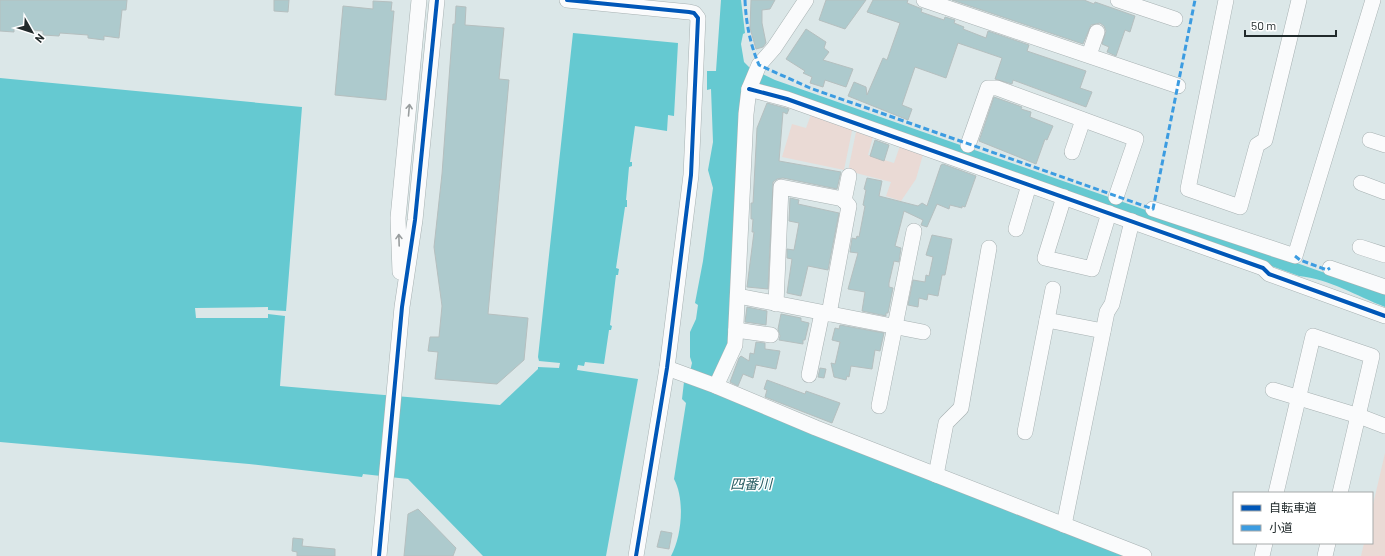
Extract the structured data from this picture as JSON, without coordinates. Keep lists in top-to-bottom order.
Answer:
{
  "water": ["四番川"],
  "legend": ["自転車道", "小道"],
  "scale_bar": "50 m",
  "north": "bottom right"
}
